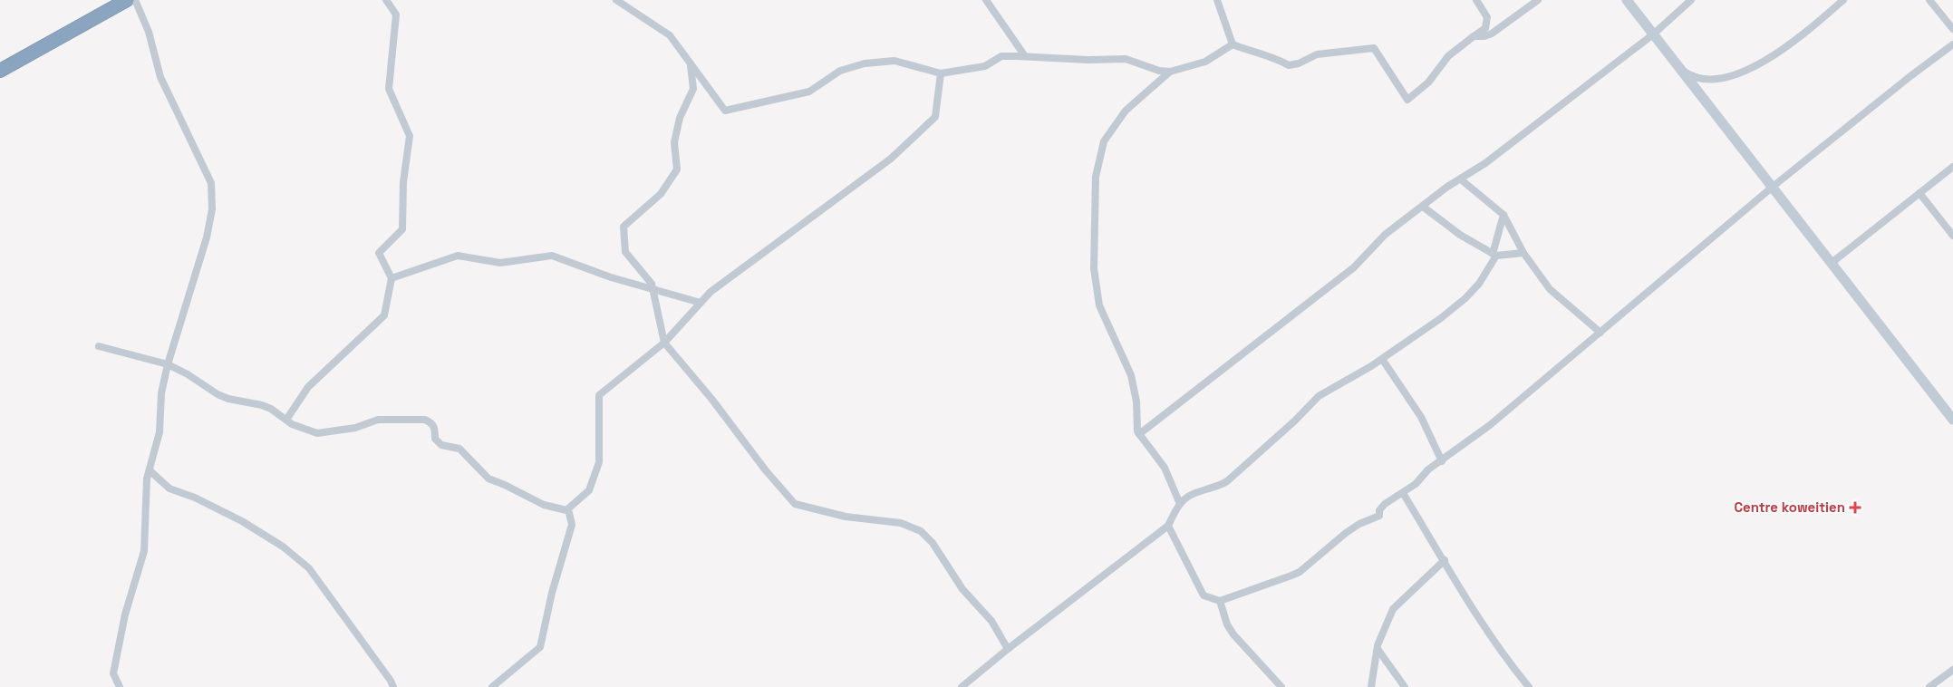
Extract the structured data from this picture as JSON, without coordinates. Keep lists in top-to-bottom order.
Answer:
{
  "places": {
    "health": ["Centre koweitien"]
  }
}
